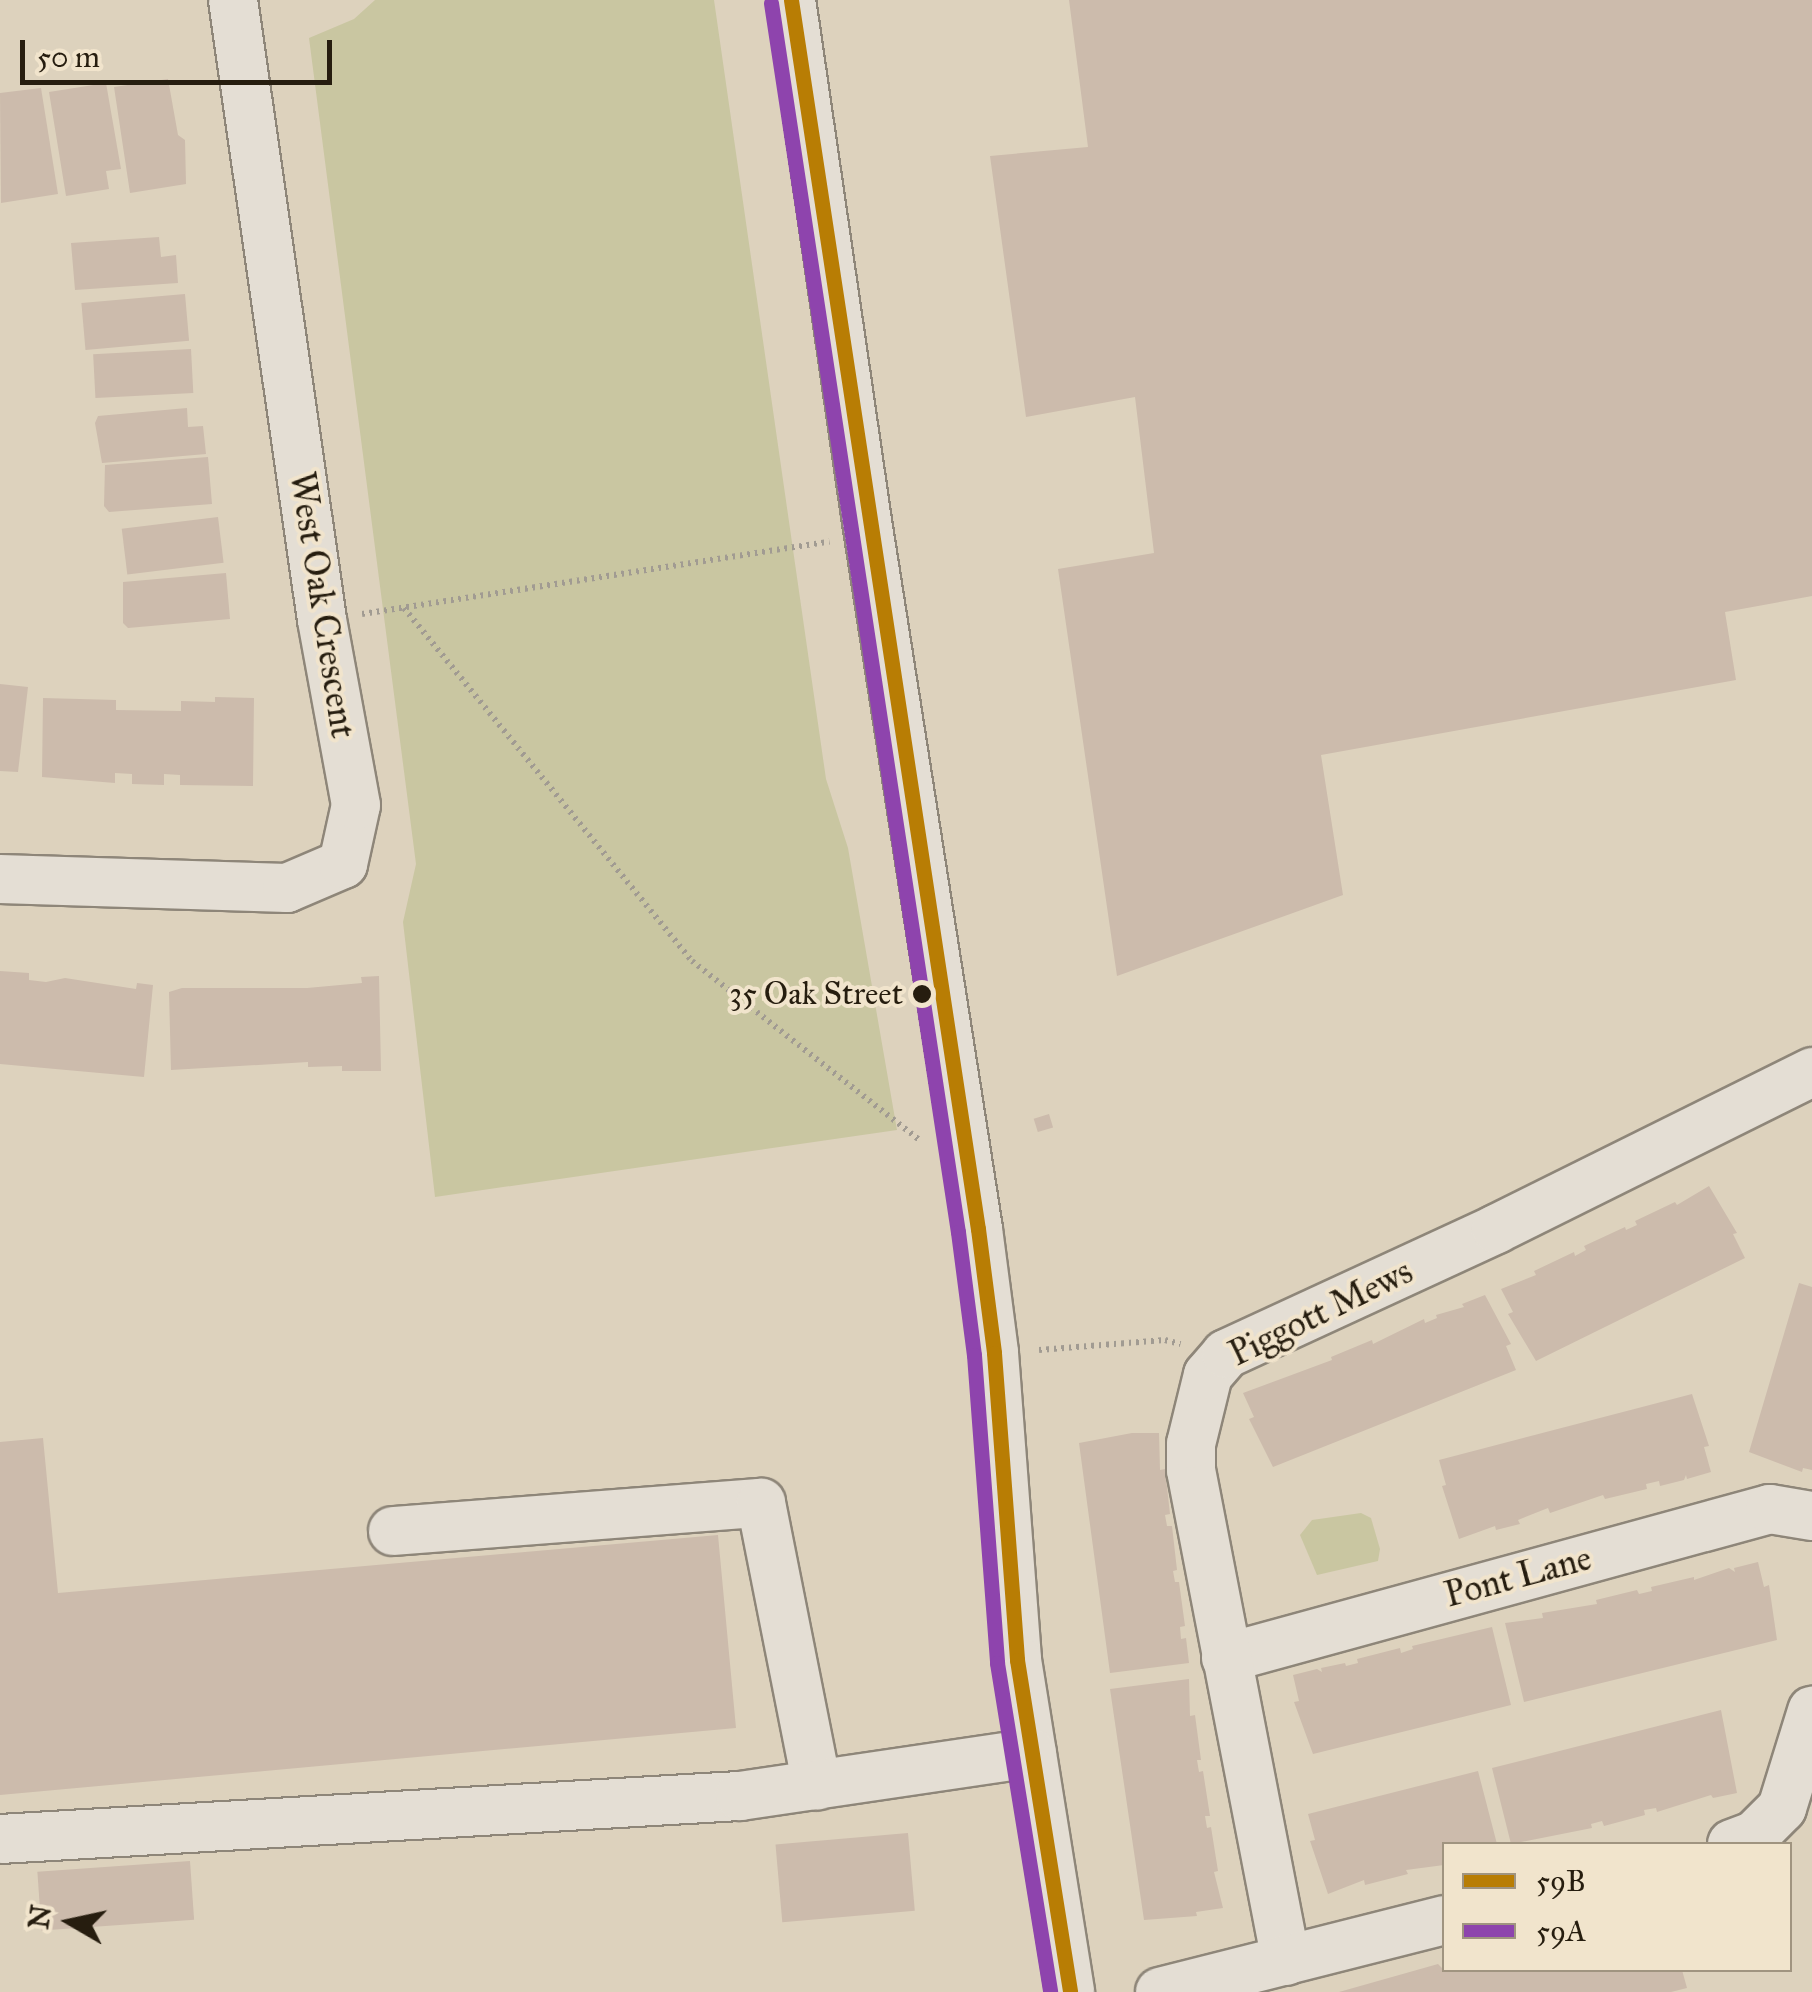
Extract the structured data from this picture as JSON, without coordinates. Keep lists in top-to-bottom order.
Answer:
{
  "streets": {
    "street": ["West Oak Crescent", "Piggott Mews", "Pont Lane"]
  },
  "crossings": [
    ["Piggott Mews", "Pont Lane"]
  ],
  "places": ["35 Oak Street"],
  "lines": ["transit line 59B", "transit line 59A"],
  "legend": ["59B", "59A"],
  "scale_bar": "50 m",
  "north": "left"
}
